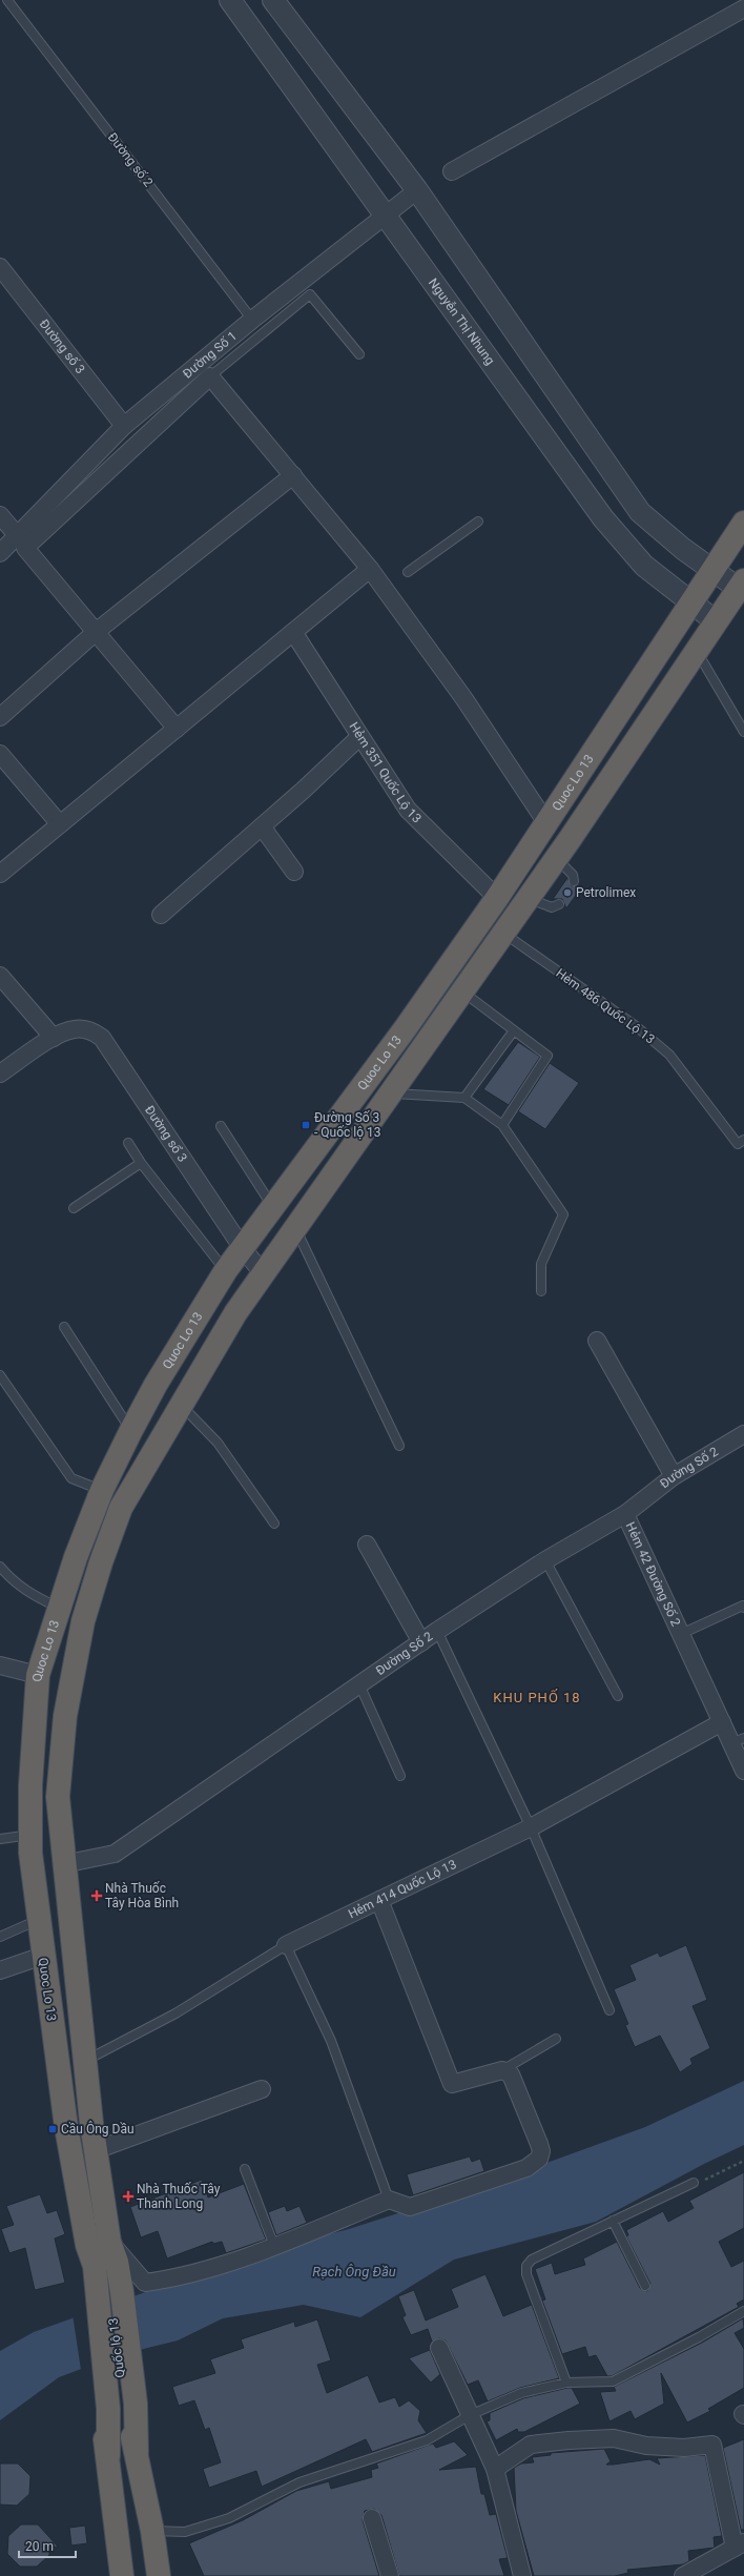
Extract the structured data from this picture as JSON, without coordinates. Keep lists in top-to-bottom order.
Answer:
{
  "streets": {
    "highway": ["Quoc Lo 13", "Quốc lộ 13"],
    "street": [
      "Nguyễn Thị Nhung",
      "Đường số 3",
      "Đường Số 1",
      "Hẻm 351 Quốc Lộ 13",
      "Đường sổ 3",
      "Đường Số 2",
      "Hẻm 42 Đường Số 2",
      "Hẻm 414 Quốc Lộ 13"
    ],
    "lane": ["Đường số 2", "Hẻm 486 Quốc Lộ 13"]
  },
  "crossings": [
    ["Đường số 2", "Đường Số 1"],
    ["Nguyễn Thị Nhung", "Đường Số 1"],
    ["Nguyễn Thị Nhung", "Quoc Lo 13"],
    ["Đường số 3", "Đường Số 1"],
    ["Hẻm 351 Quốc Lộ 13", "Quoc Lo 13"],
    ["Quoc Lo 13", "Hẻm 486 Quốc Lộ 13"],
    ["Quoc Lo 13", "Đường sổ 3"],
    ["Quoc Lo 13", "Đường Số 2"],
    ["Quoc Lo 13", "Hẻm 414 Quốc Lộ 13"],
    ["Quoc Lo 13", "Quốc lộ 13"],
    ["Đường Số 2", "Hẻm 42 Đường Số 2"],
    ["Hẻm 42 Đường Số 2", "Hẻm 414 Quốc Lộ 13"]
  ],
  "districts": ["KHU PHỐ 18"],
  "water": ["Rạch Ông Đầu"],
  "places": {
    "other": ["Petrolimex"],
    "transit": ["Đường Số 3 - Quốc lộ 13", "Cầu Ông Dầu"],
    "health": ["Nhà Thuốc Tây Hòa Bình", "Nhà Thuốc Tây Thanh Long"]
  },
  "scale_bar": "20 m"
}
